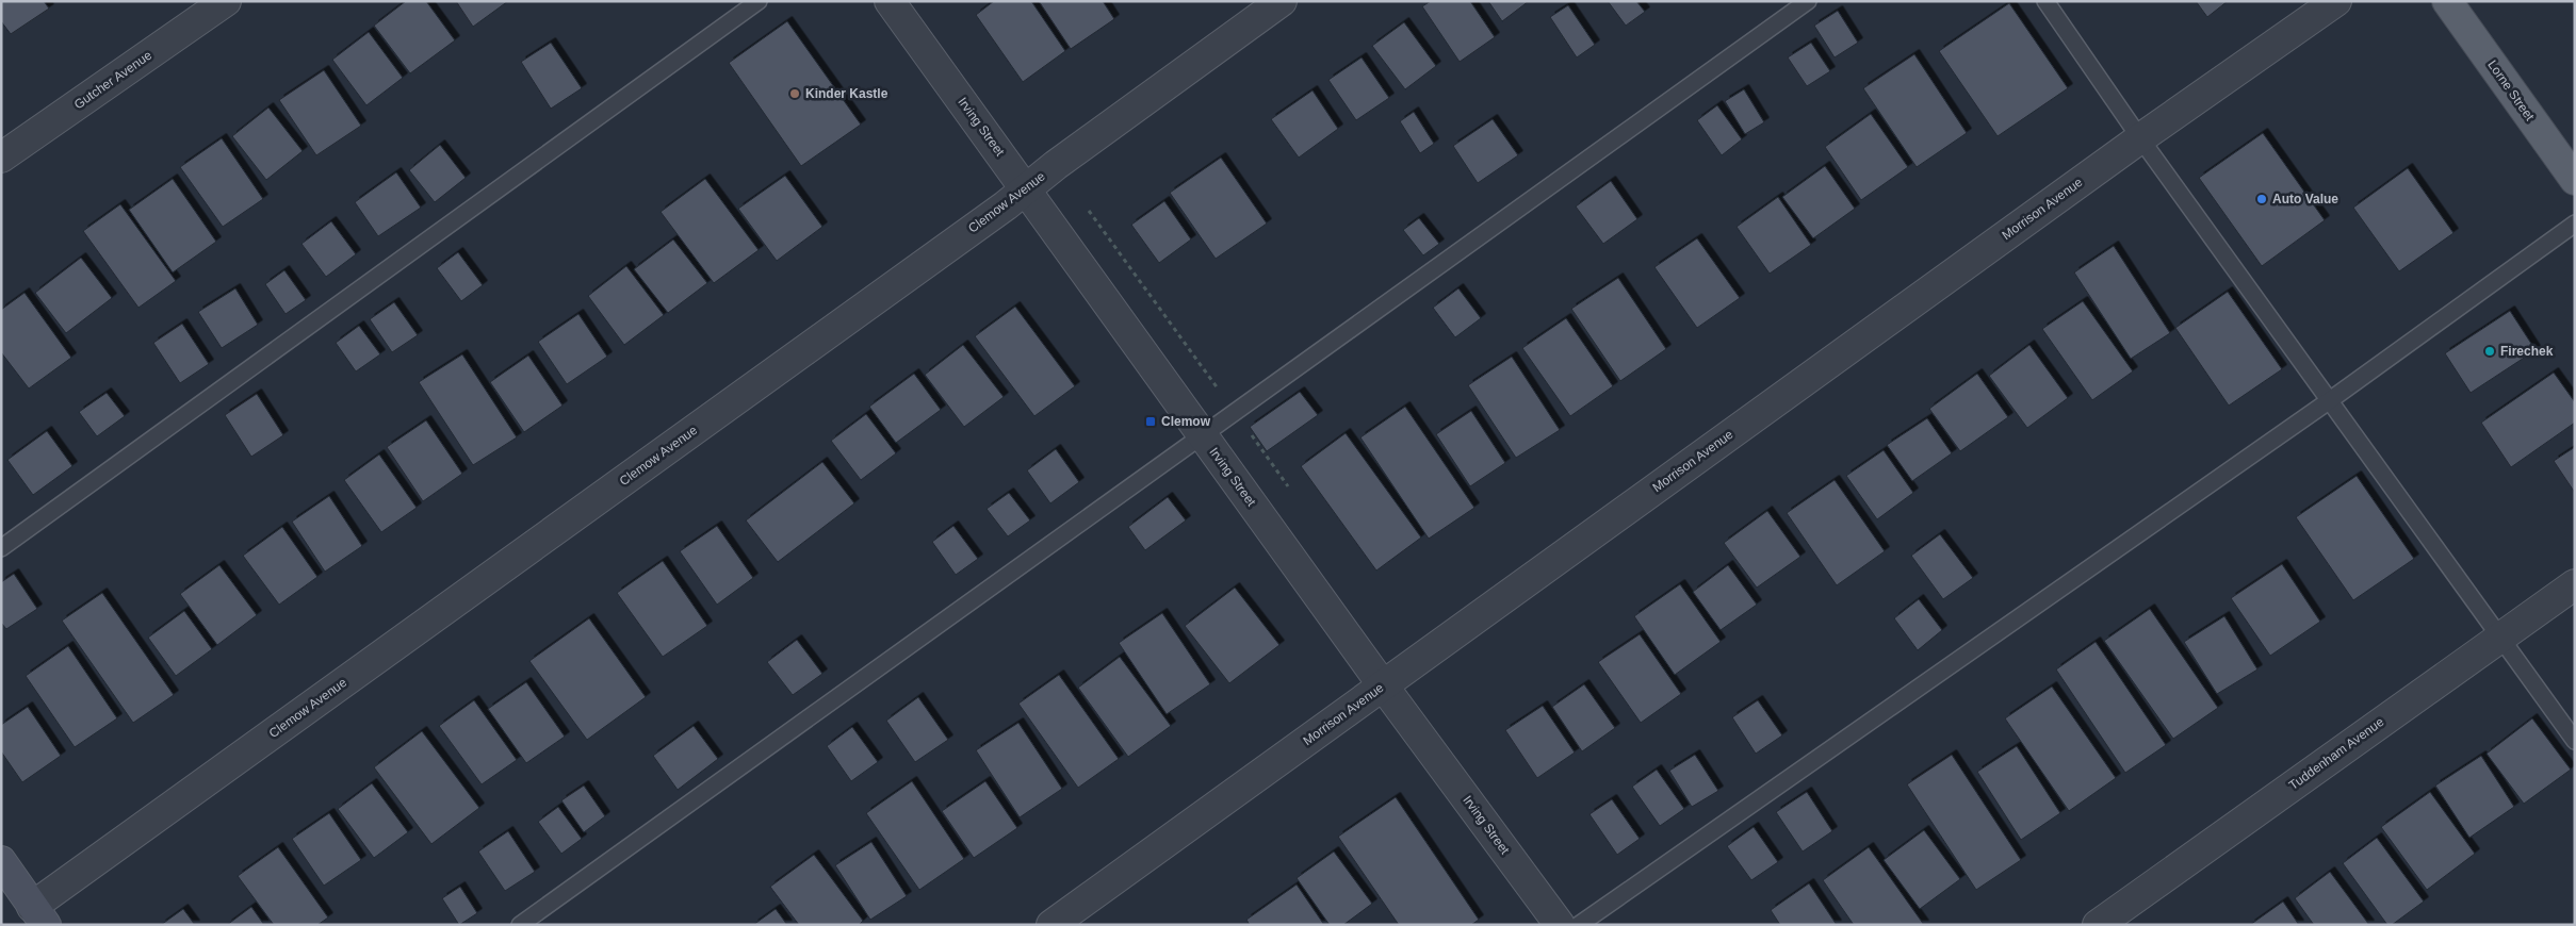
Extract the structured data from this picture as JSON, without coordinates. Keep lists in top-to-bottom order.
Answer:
{
  "streets": {
    "main road": ["Lorne Street"],
    "street": [
      "Gutcher Avenue",
      "Irving Street",
      "Clemow Avenue",
      "Morrison Avenue",
      "Tuddenham Avenue"
    ]
  },
  "crossings": [
    ["Irving Street", "Clemow Avenue"],
    ["Irving Street", "Morrison Avenue"]
  ],
  "places": {
    "other": ["Kinder Kastle", "Auto Value", "Firechek"],
    "transit": ["Clemow"]
  }
}
